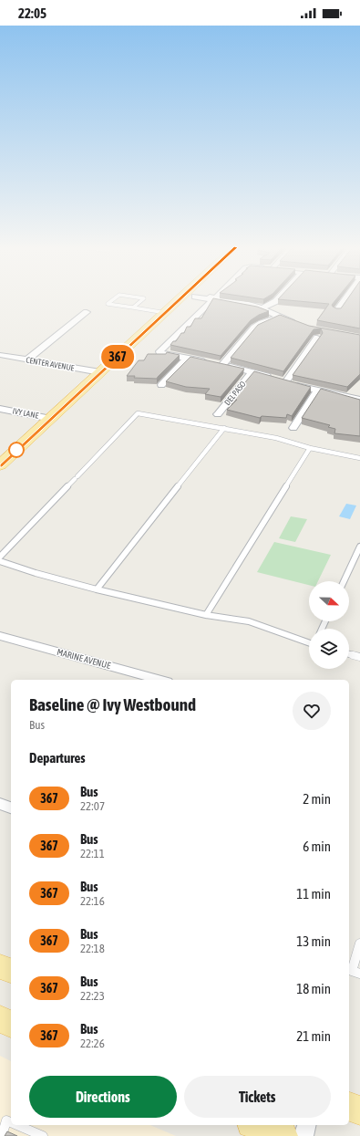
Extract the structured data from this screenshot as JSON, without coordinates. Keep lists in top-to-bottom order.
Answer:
{
  "streets": {
    "street": [
      "CENTER AVENUE",
      "DEL PASO",
      "IVY LANE",
      "MARINE AVENUE"
    ]
  },
  "lines": ["bus line 367"],
  "north": "right",
  "page": {
    "status": "22:05",
    "on_map": "367",
    "heading": [
      ["Baseline @ Ivy Westbound", "Bus"],
      "Departures"
    ],
    "list": [
      {
        "mark": "367",
        "name": "Bus",
        "note": "22:07",
        "value": "2 min"
      },
      {
        "mark": "367",
        "name": "Bus",
        "note": "22:11",
        "value": "6 min"
      },
      {
        "mark": "367",
        "name": "Bus",
        "note": "22:16",
        "value": "11 min"
      },
      {
        "mark": "367",
        "name": "Bus",
        "note": "22:18",
        "value": "13 min"
      },
      {
        "mark": "367",
        "name": "Bus",
        "note": "22:23",
        "value": "18 min"
      },
      {
        "mark": "367",
        "name": "Bus",
        "note": "22:26",
        "value": "21 min"
      }
    ],
    "buttons": ["Directions", "Tickets"]
  }
}
